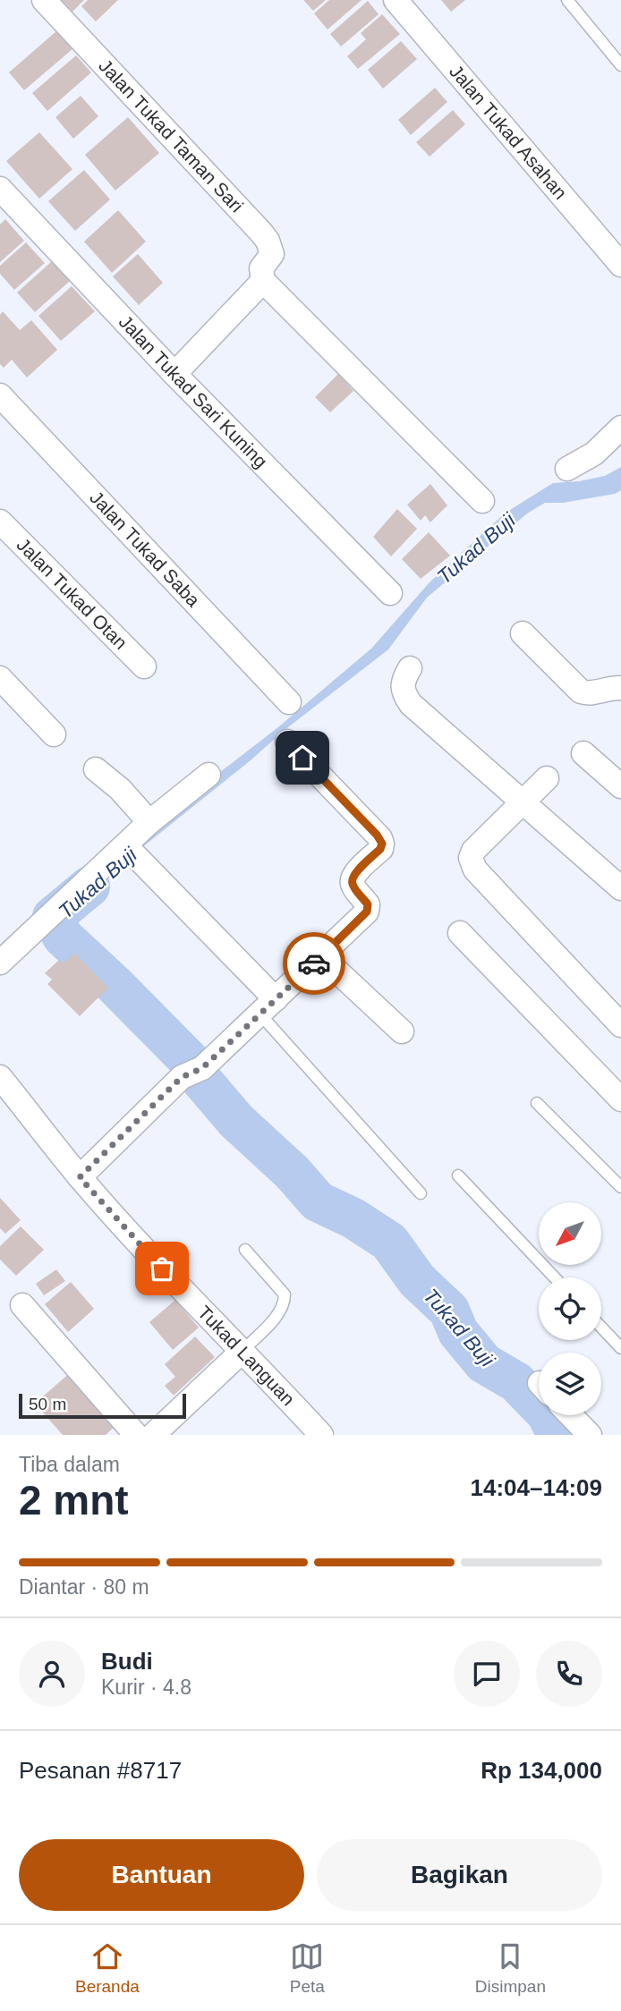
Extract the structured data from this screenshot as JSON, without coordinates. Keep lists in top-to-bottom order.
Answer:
{
  "streets": {
    "street": [
      "Jalan Tukad Asahan",
      "Jalan Tukad Taman Sari",
      "Jalan Tukad Sari Kuning",
      "Jalan Tukad Saba",
      "Jalan Tukad Otan",
      "Tukad Languan"
    ]
  },
  "water": ["Tukad Buji"],
  "scale_bar": "50 m",
  "north": "bottom left",
  "page": {
    "scale": "50 m",
    "heading": ["2 mnt", "Tiba dalam", "14:04–14:09"],
    "panel": [
      "Budi",
      "Kurir · 4.8",
      "Pesanan #8717",
      "Rp 134,000"
    ],
    "bar": "Diantar · 80 m",
    "buttons": ["Bantuan", "Bagikan"],
    "tabs": ["Beranda", "Peta", "Disimpan"]
  }
}
